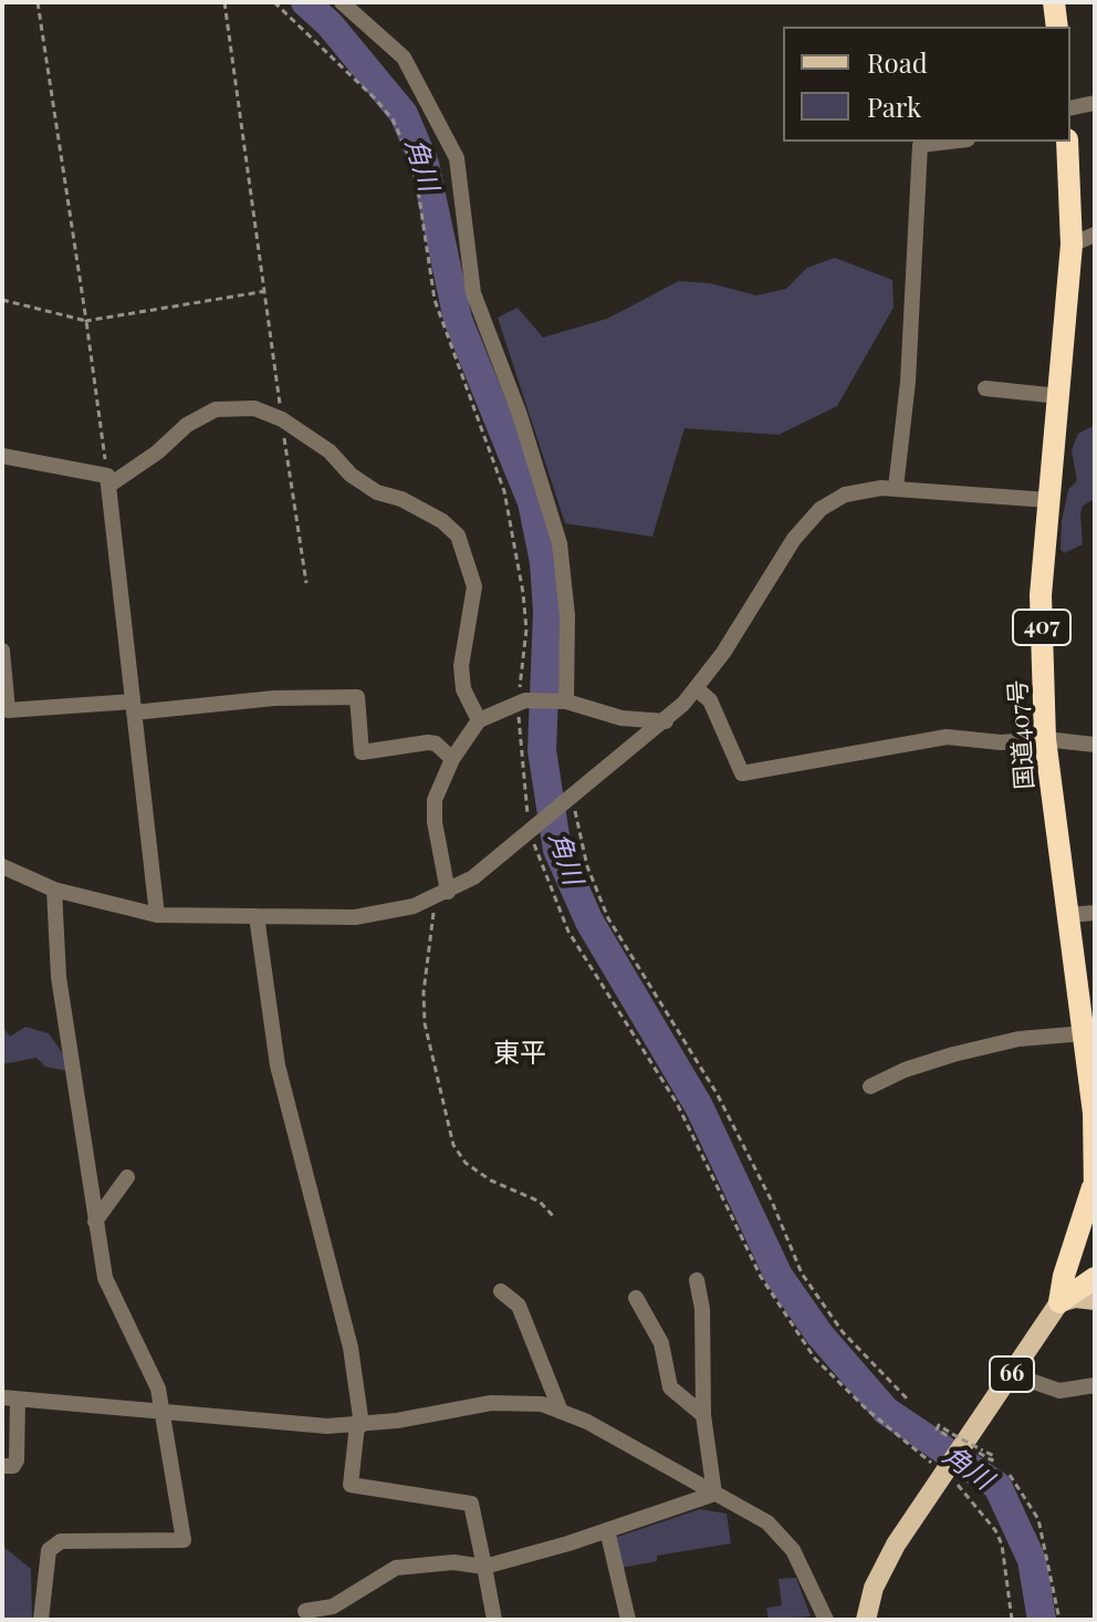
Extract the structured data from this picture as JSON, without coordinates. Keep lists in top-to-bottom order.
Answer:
{
  "streets": {
    "highway": ["407", "国道407号"],
    "main road": ["66"]
  },
  "crossings": [
    ["407", "国道407号"]
  ],
  "districts": ["東平"],
  "water": ["角川"],
  "legend": ["Road", "Park"]
}
